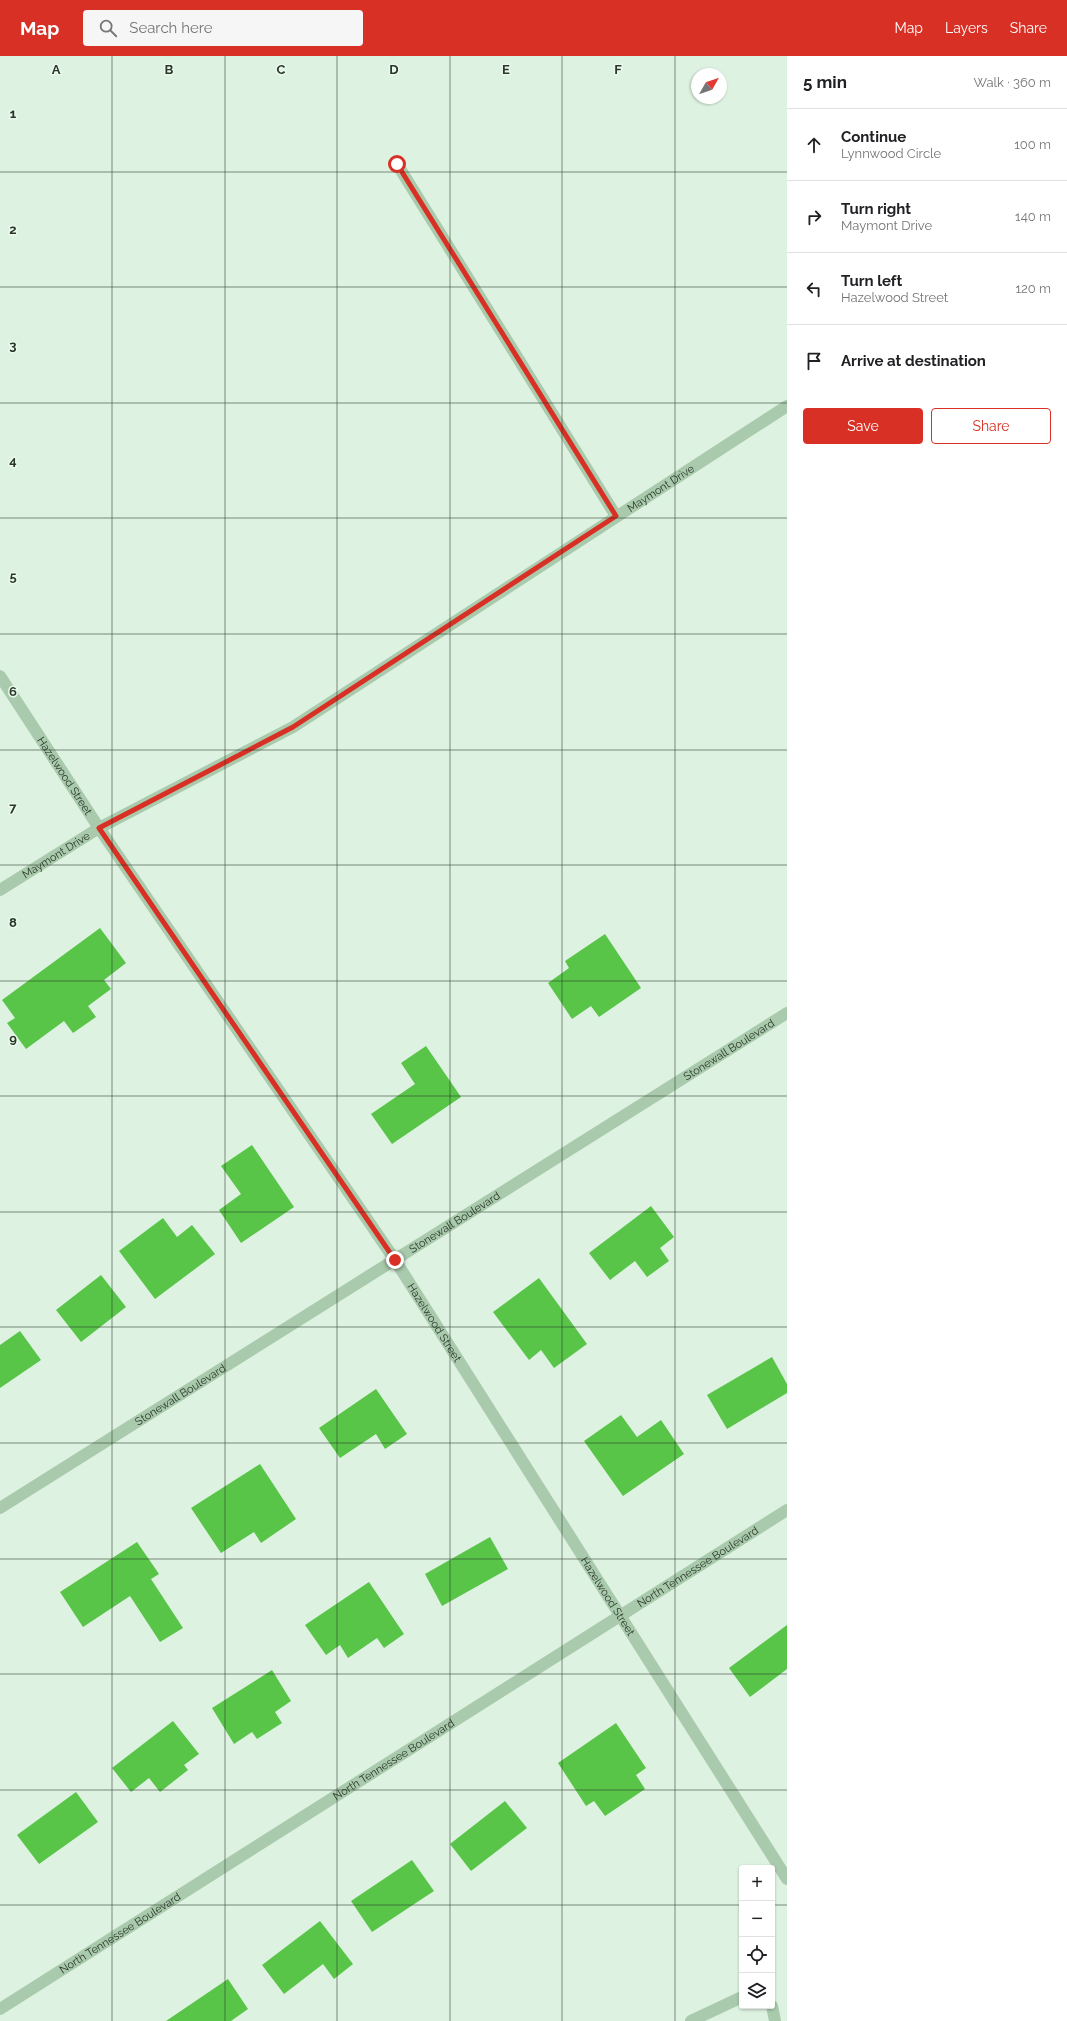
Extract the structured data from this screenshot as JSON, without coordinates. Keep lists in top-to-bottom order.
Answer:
{
  "streets": {
    "street": [
      "Maymont Drive",
      "Hazelwood Street",
      "Stonewall Boulevard",
      "North Tennessee Boulevard"
    ]
  },
  "crossings": [
    ["Maymont Drive", "Hazelwood Street"],
    ["Hazelwood Street", "Stonewall Boulevard"],
    ["Hazelwood Street", "North Tennessee Boulevard"]
  ],
  "north": "top right",
  "page": {
    "header": "Map",
    "search": "Search here",
    "nav": ["Map", "Layers", "Share"],
    "heading": ["5 min", "Walk · 360 m"],
    "list": [
      ["Continue", "Lynnwood Circle", "100 m"],
      ["Turn right", "Maymont Drive", "140 m"],
      ["Turn left", "Hazelwood Street", "120 m"],
      "Arrive at destination"
    ],
    "buttons": ["Save", "Share"],
    "map_buttons": ["+", "−"]
  },
  "grid": {
    "columns": [
      "A",
      "B",
      "C",
      "D",
      "E",
      "F"
    ],
    "rows": [
      "1",
      "2",
      "3",
      "4",
      "5",
      "6",
      "7",
      "8",
      "9"
    ]
  }
}
